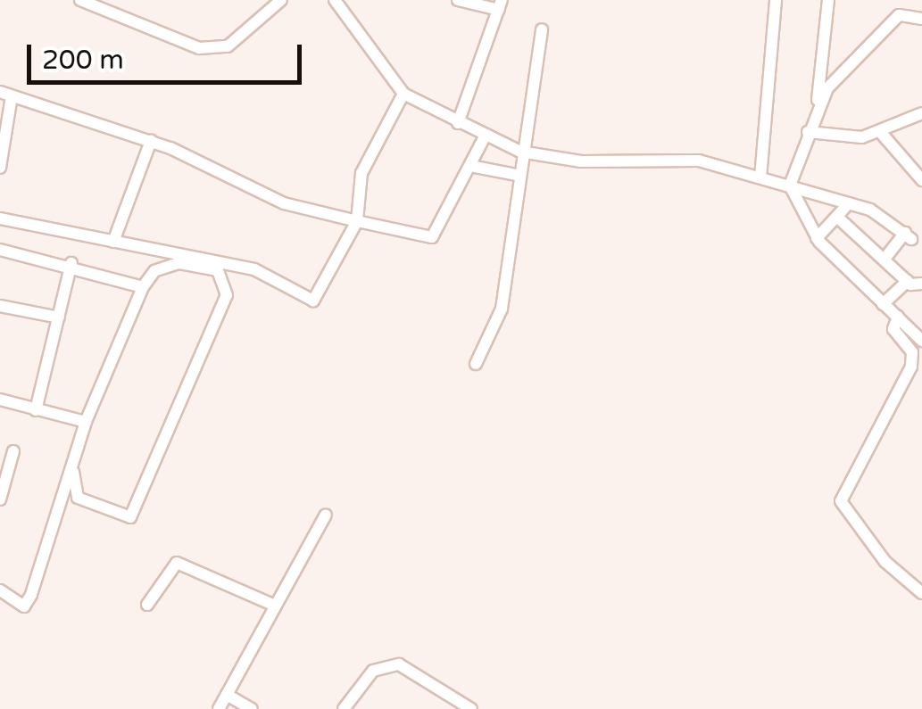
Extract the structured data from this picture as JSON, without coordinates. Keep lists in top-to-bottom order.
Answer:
{
  "scale_bar": "200 m"
}
